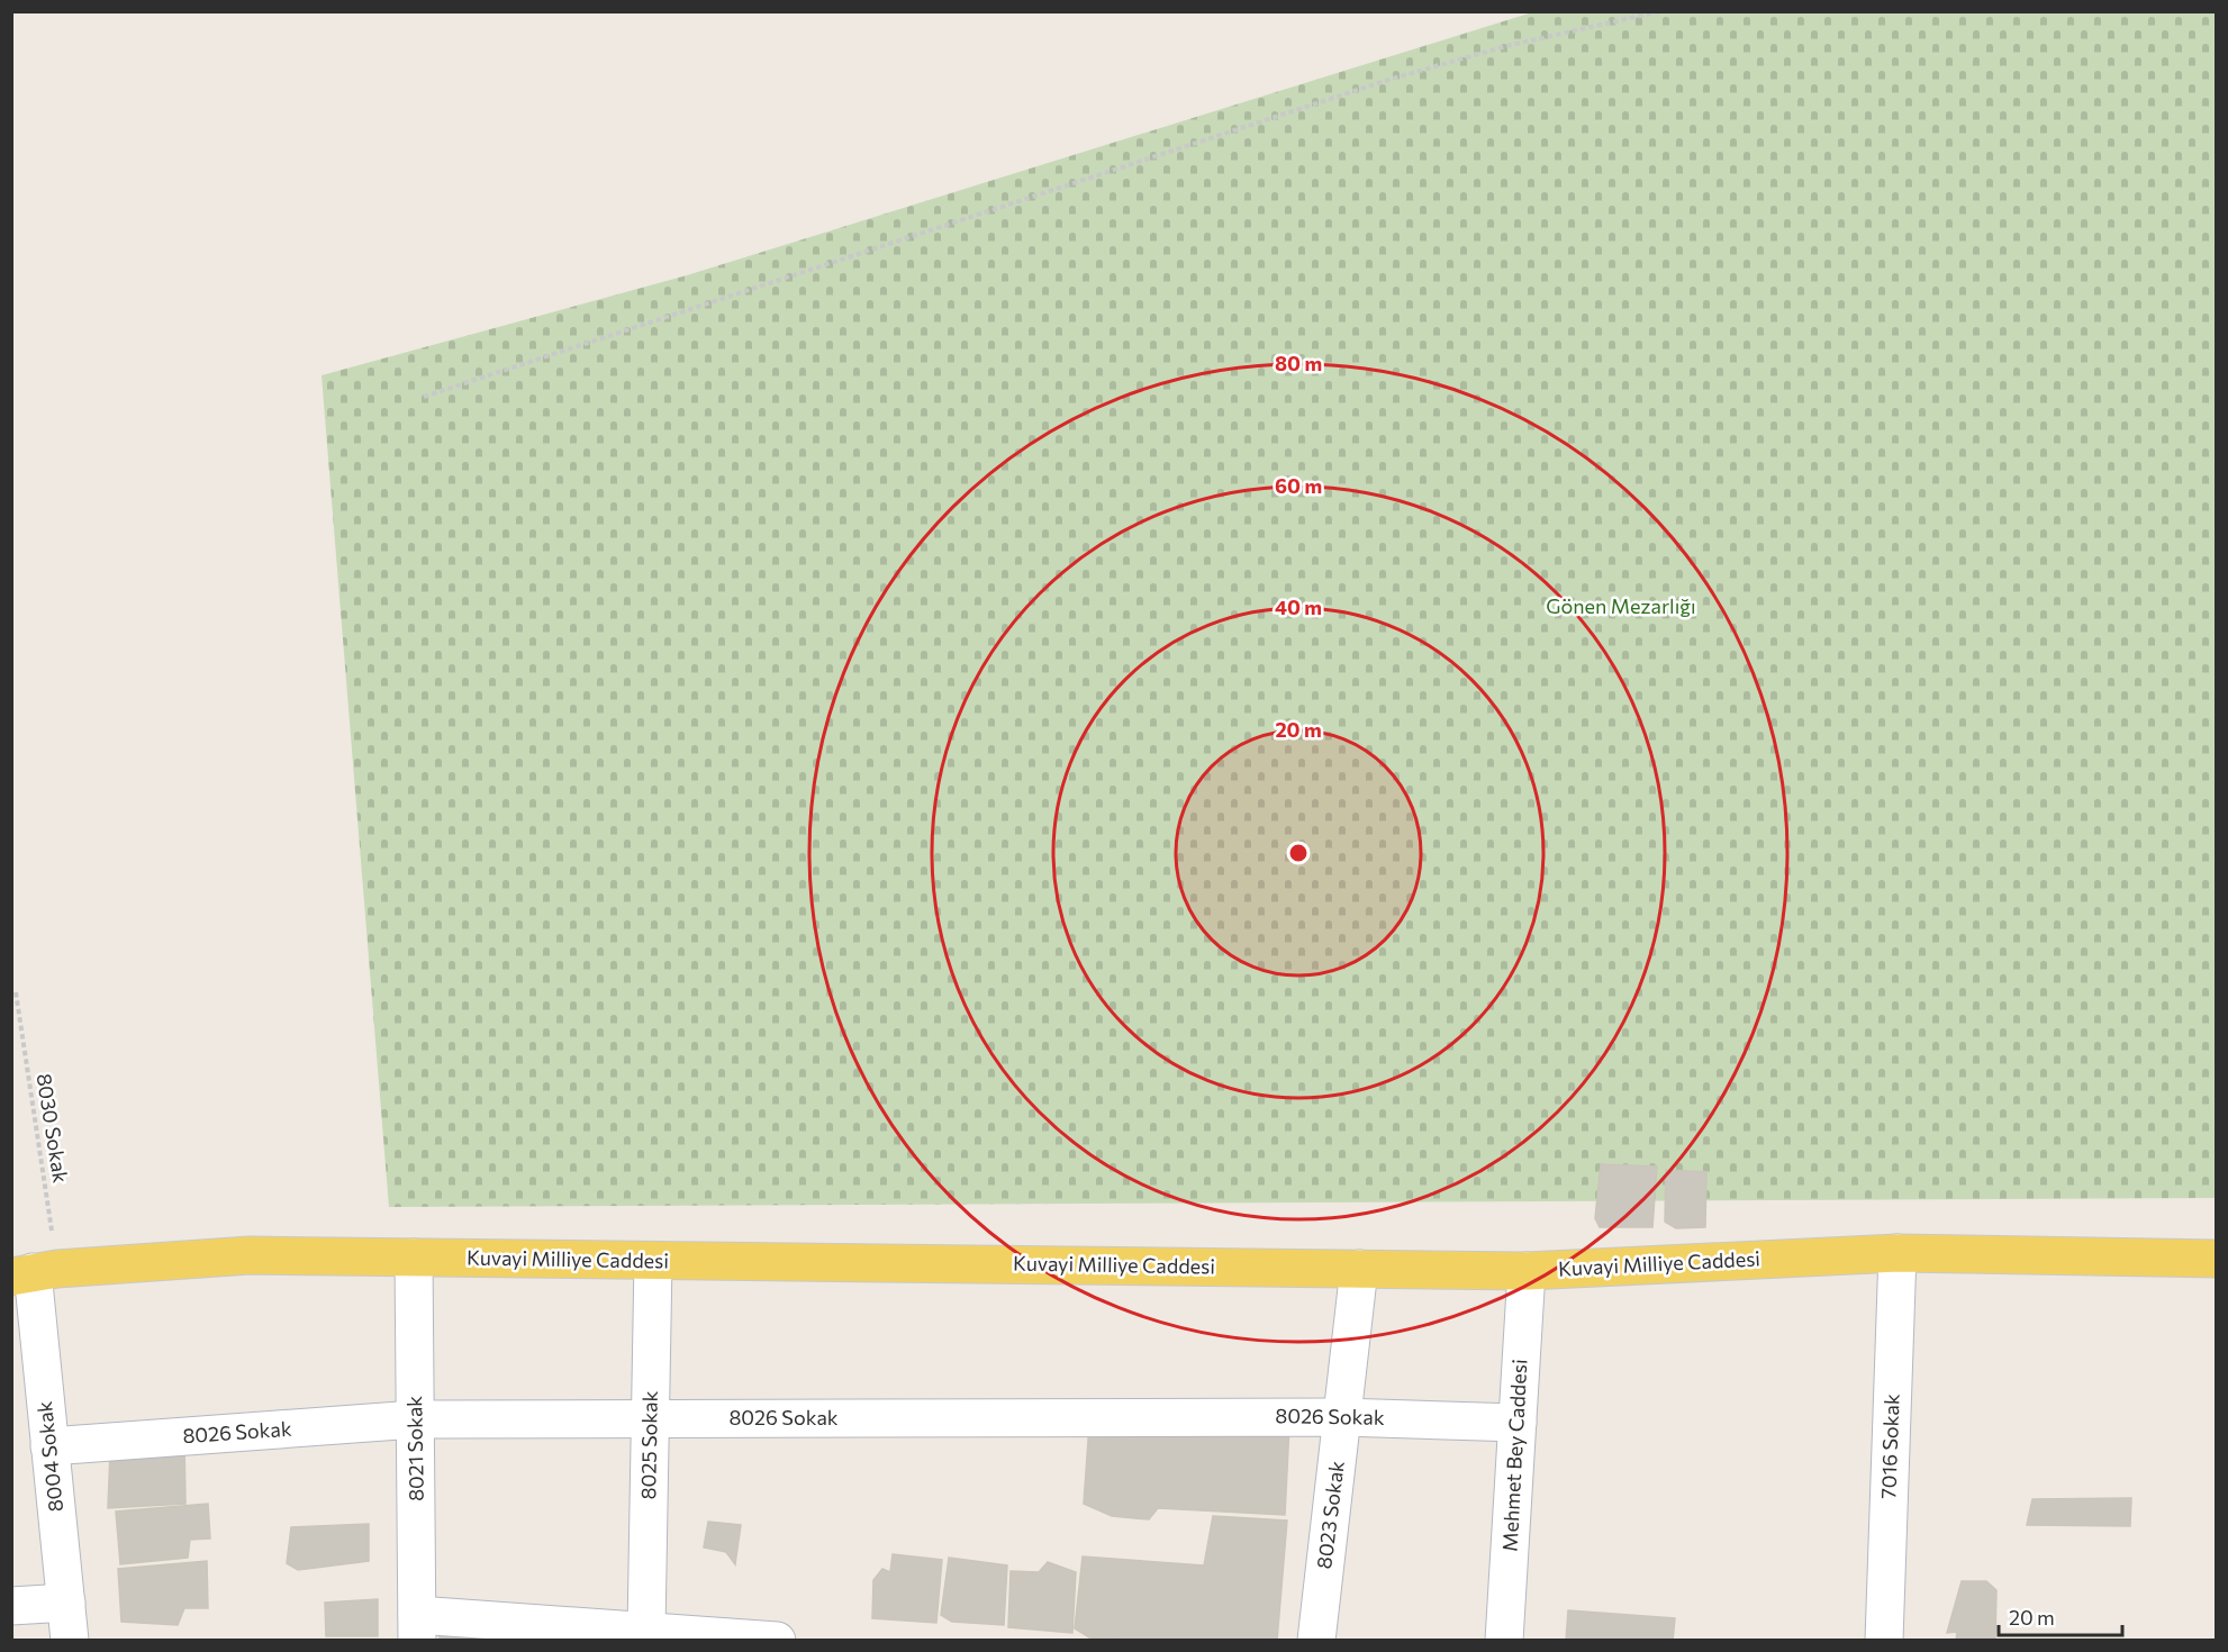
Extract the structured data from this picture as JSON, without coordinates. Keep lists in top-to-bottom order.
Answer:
{
  "streets": {
    "main road": ["Kuvayi Milliye Caddesi"],
    "street": [
      "8026 Sokak",
      "8025 Sokak",
      "7016 Sokak",
      "8021 Sokak",
      "Mehmet Bey Caddesi",
      "8004 Sokak",
      "8023 Sokak"
    ],
    "path": ["8030 Sokak"]
  },
  "crossings": [
    ["8030 Sokak", "Kuvayi Milliye Caddesi"],
    ["8030 Sokak", "8004 Sokak"],
    ["Kuvayi Milliye Caddesi", "8025 Sokak"],
    ["Kuvayi Milliye Caddesi", "7016 Sokak"],
    ["Kuvayi Milliye Caddesi", "8021 Sokak"],
    ["Kuvayi Milliye Caddesi", "Mehmet Bey Caddesi"],
    ["Kuvayi Milliye Caddesi", "8004 Sokak"],
    ["Kuvayi Milliye Caddesi", "8023 Sokak"],
    ["8026 Sokak", "8025 Sokak"],
    ["8026 Sokak", "8021 Sokak"],
    ["8026 Sokak", "Mehmet Bey Caddesi"],
    ["8026 Sokak", "8004 Sokak"],
    ["8026 Sokak", "8023 Sokak"]
  ],
  "parks": ["Gönen Mezarlığı"],
  "scale_bar": "20 m",
  "rings": [
    "80 m",
    "60 m",
    "40 m",
    "20 m"
  ]
}
